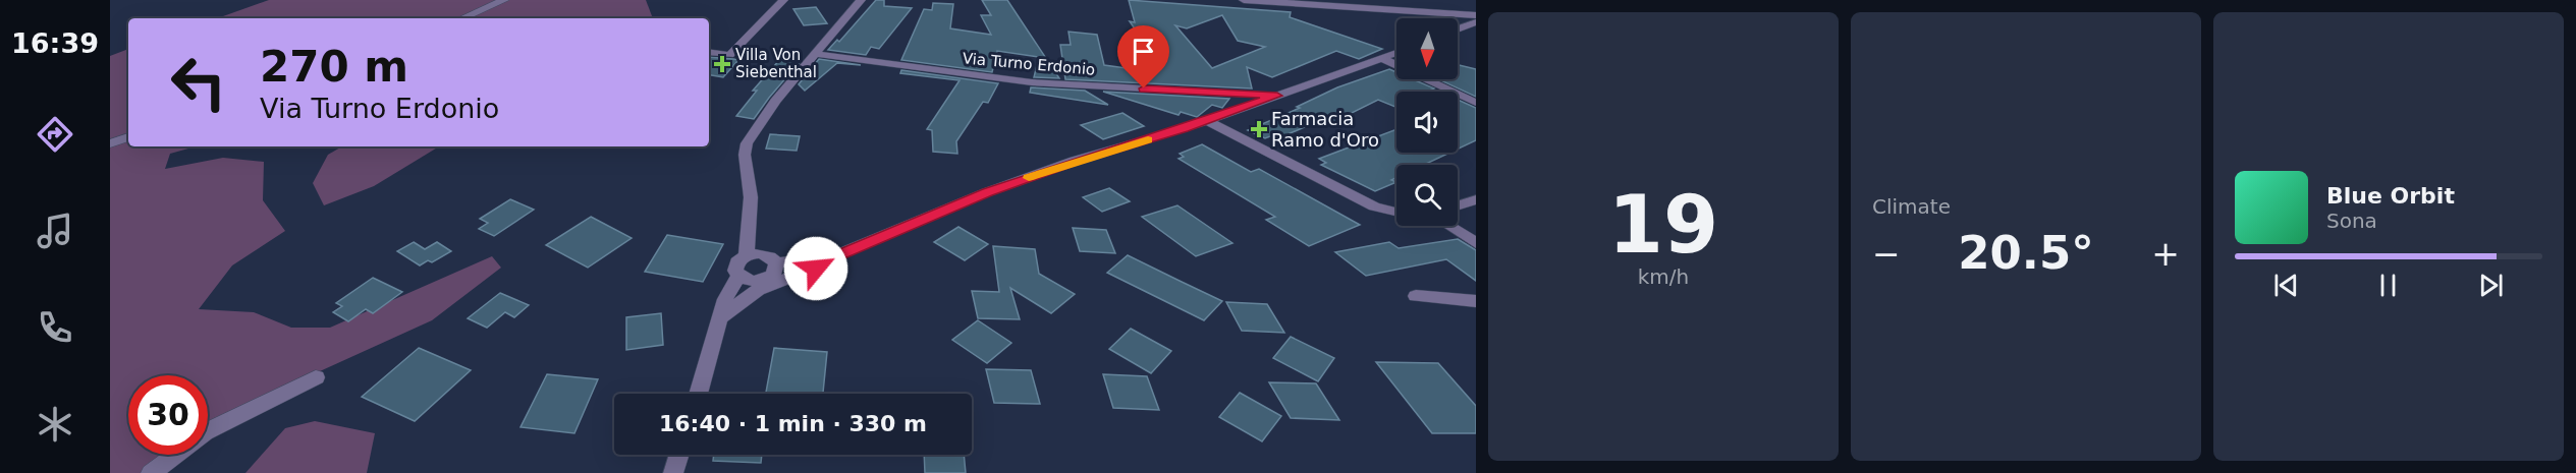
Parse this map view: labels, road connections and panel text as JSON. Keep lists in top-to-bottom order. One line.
{"streets":{"street":["Via Turno Erdonio"]},"places":{"health":["Villa Von Siebenthal","Farmacia Ramo d'Oro"]},"north":"bottom","page":{"tabs":"16:39","tile":[["19","km/h"],"Climate"],"turn":["270 m","Via Turno Erdonio"],"song":["Blue Orbit","Sona"],"heat":["−","20.5°","+"],"limit":"30","trip":"16:40 · 1 min · 330 m"}}
